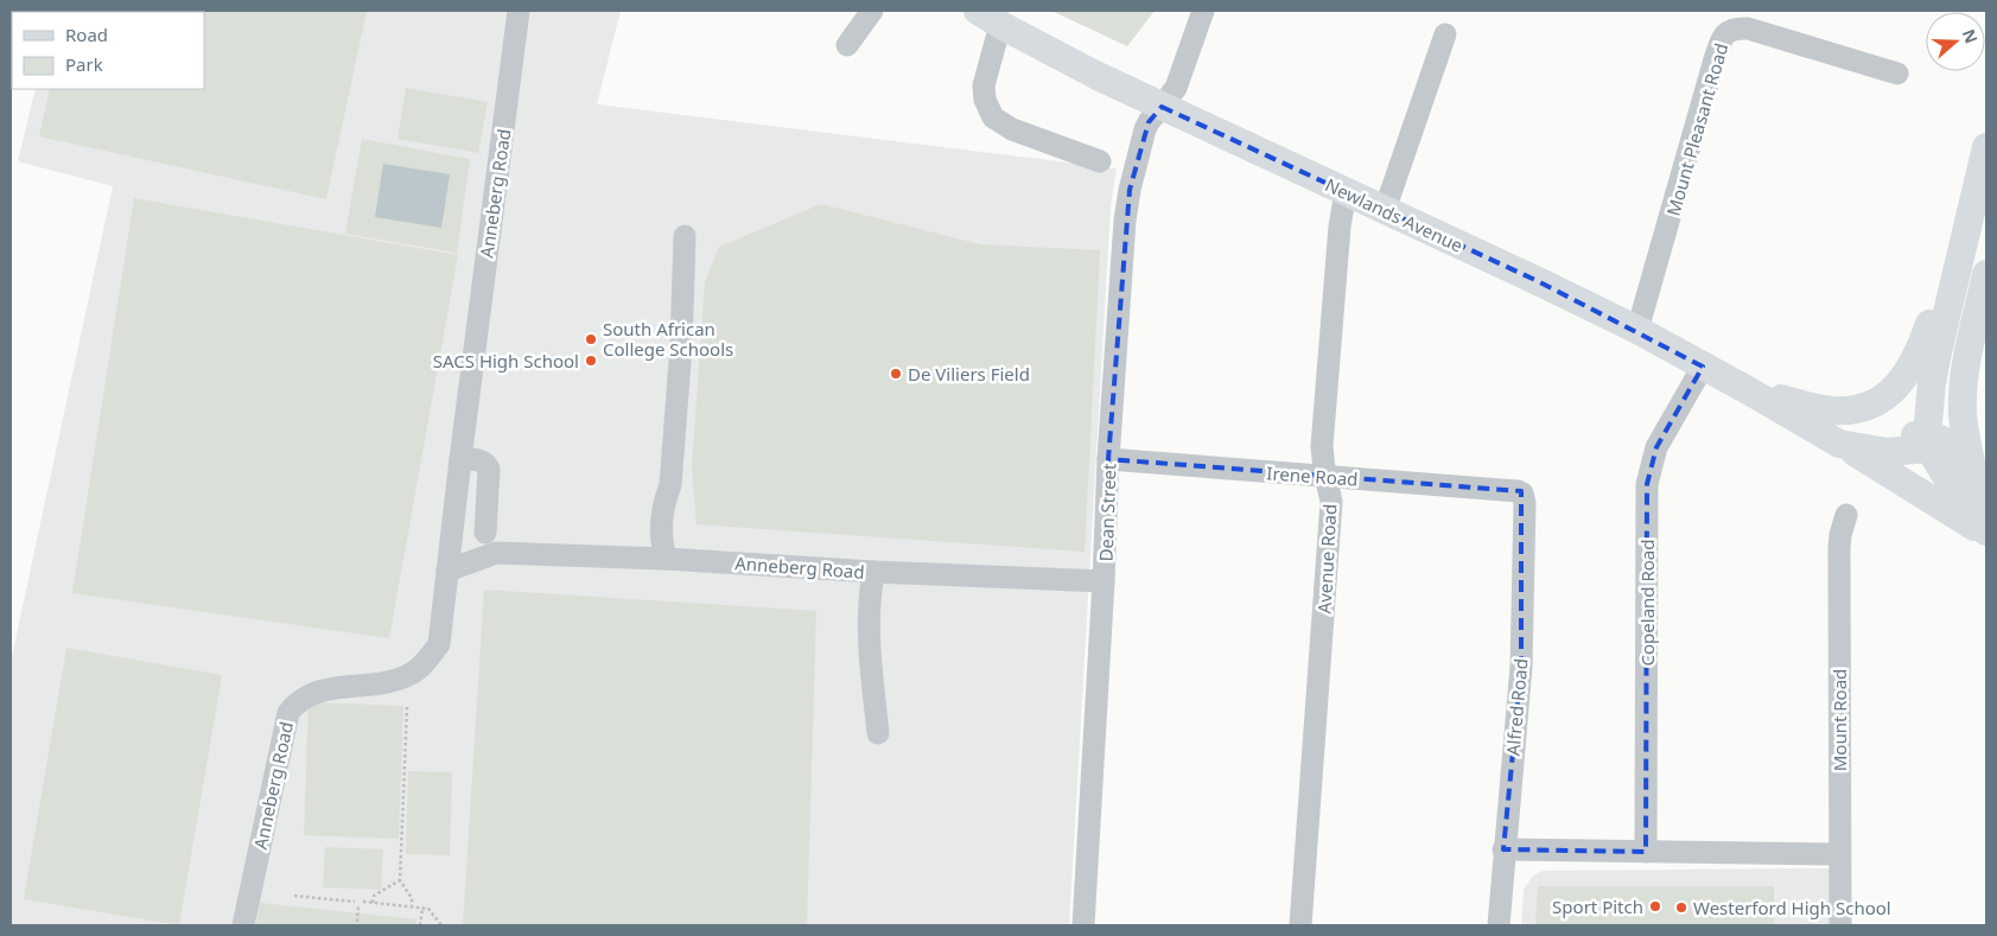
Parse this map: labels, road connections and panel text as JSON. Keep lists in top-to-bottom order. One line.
{"streets":{"main road":["Newlands Avenue"],"street":["Mount Pleasant Road","Anneberg Road","Irene Road","Dean Street","Avenue Road","Copeland Road","Alfred Road","Mount Road"]},"crossings":[["Mount Pleasant Road","Newlands Avenue"],["Anneberg Road","Dean Street"],["Newlands Avenue","Dean Street"],["Newlands Avenue","Avenue Road"],["Newlands Avenue","Copeland Road"],["Irene Road","Dean Street"],["Irene Road","Avenue Road"],["Irene Road","Alfred Road"]],"places":["South African College Schools","SACS High School","De Viliers Field","Sport Pitch","Westerford High School"],"legend":["Road","Park"],"north":"right"}
